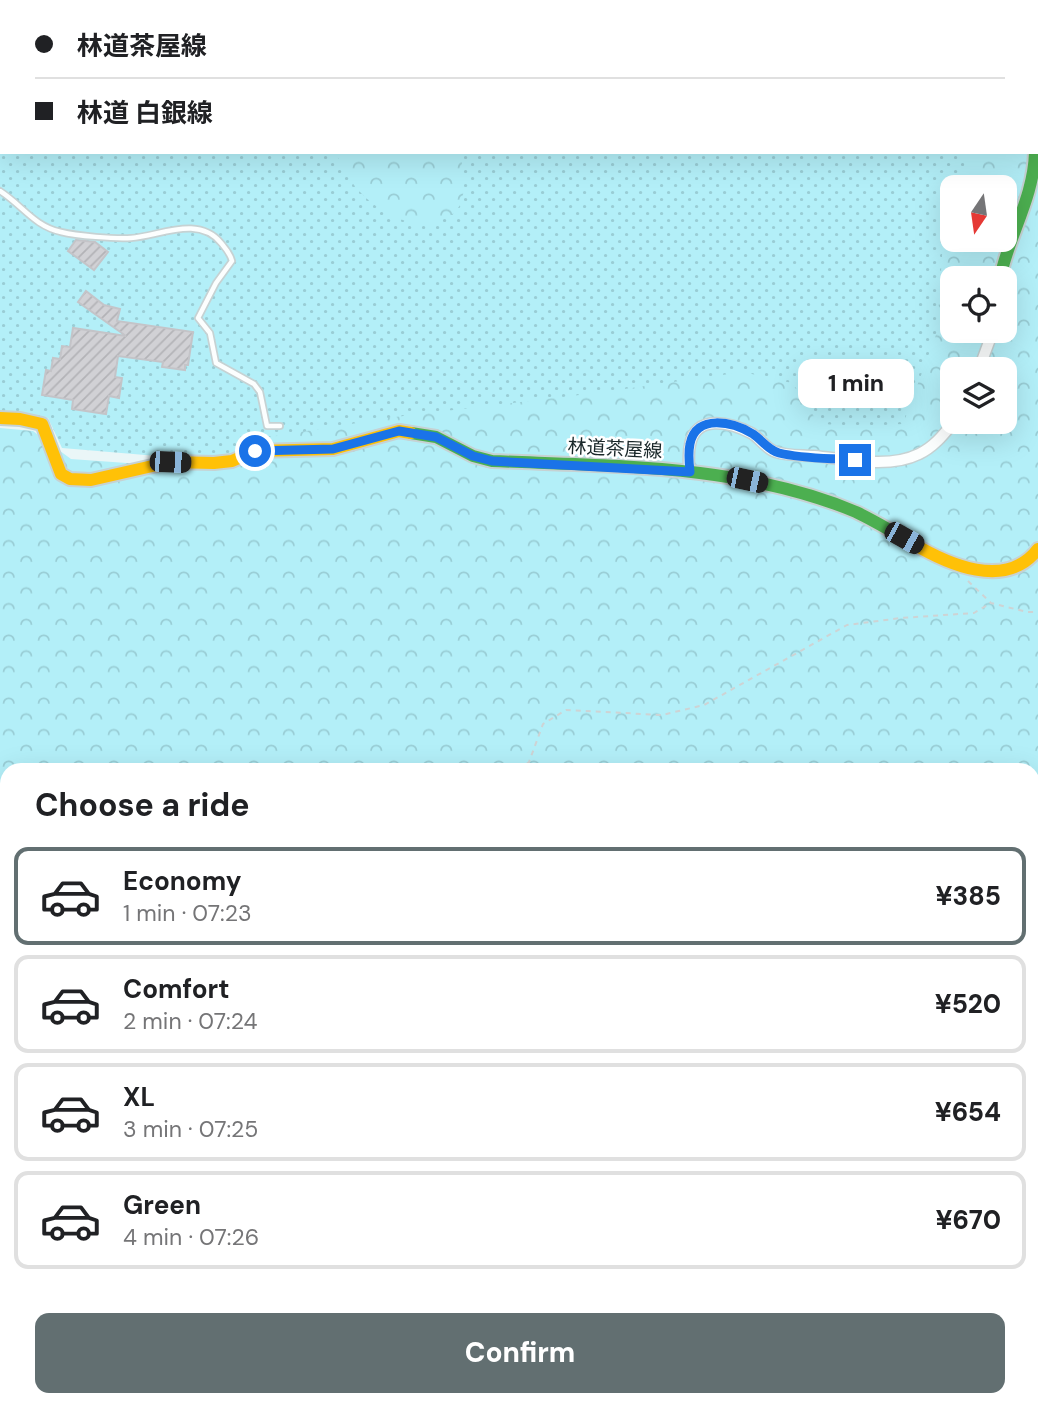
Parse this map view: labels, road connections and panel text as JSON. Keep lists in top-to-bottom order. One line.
{"streets":{"main road":["林道茶屋線"]},"north":"bottom","page":{"banner":["林道茶屋線","林道 白銀線"],"bubble":"1 min","heading":"Choose a ride","list":[{"name":"Economy","note":"1 min · 07:23","value":"¥385"},{"name":"Comfort","note":"2 min · 07:24","value":"¥520"},{"name":"XL","note":"3 min · 07:25","value":"¥654"},{"name":"Green","note":"4 min · 07:26","value":"¥670"}],"buttons":"Confirm"}}
